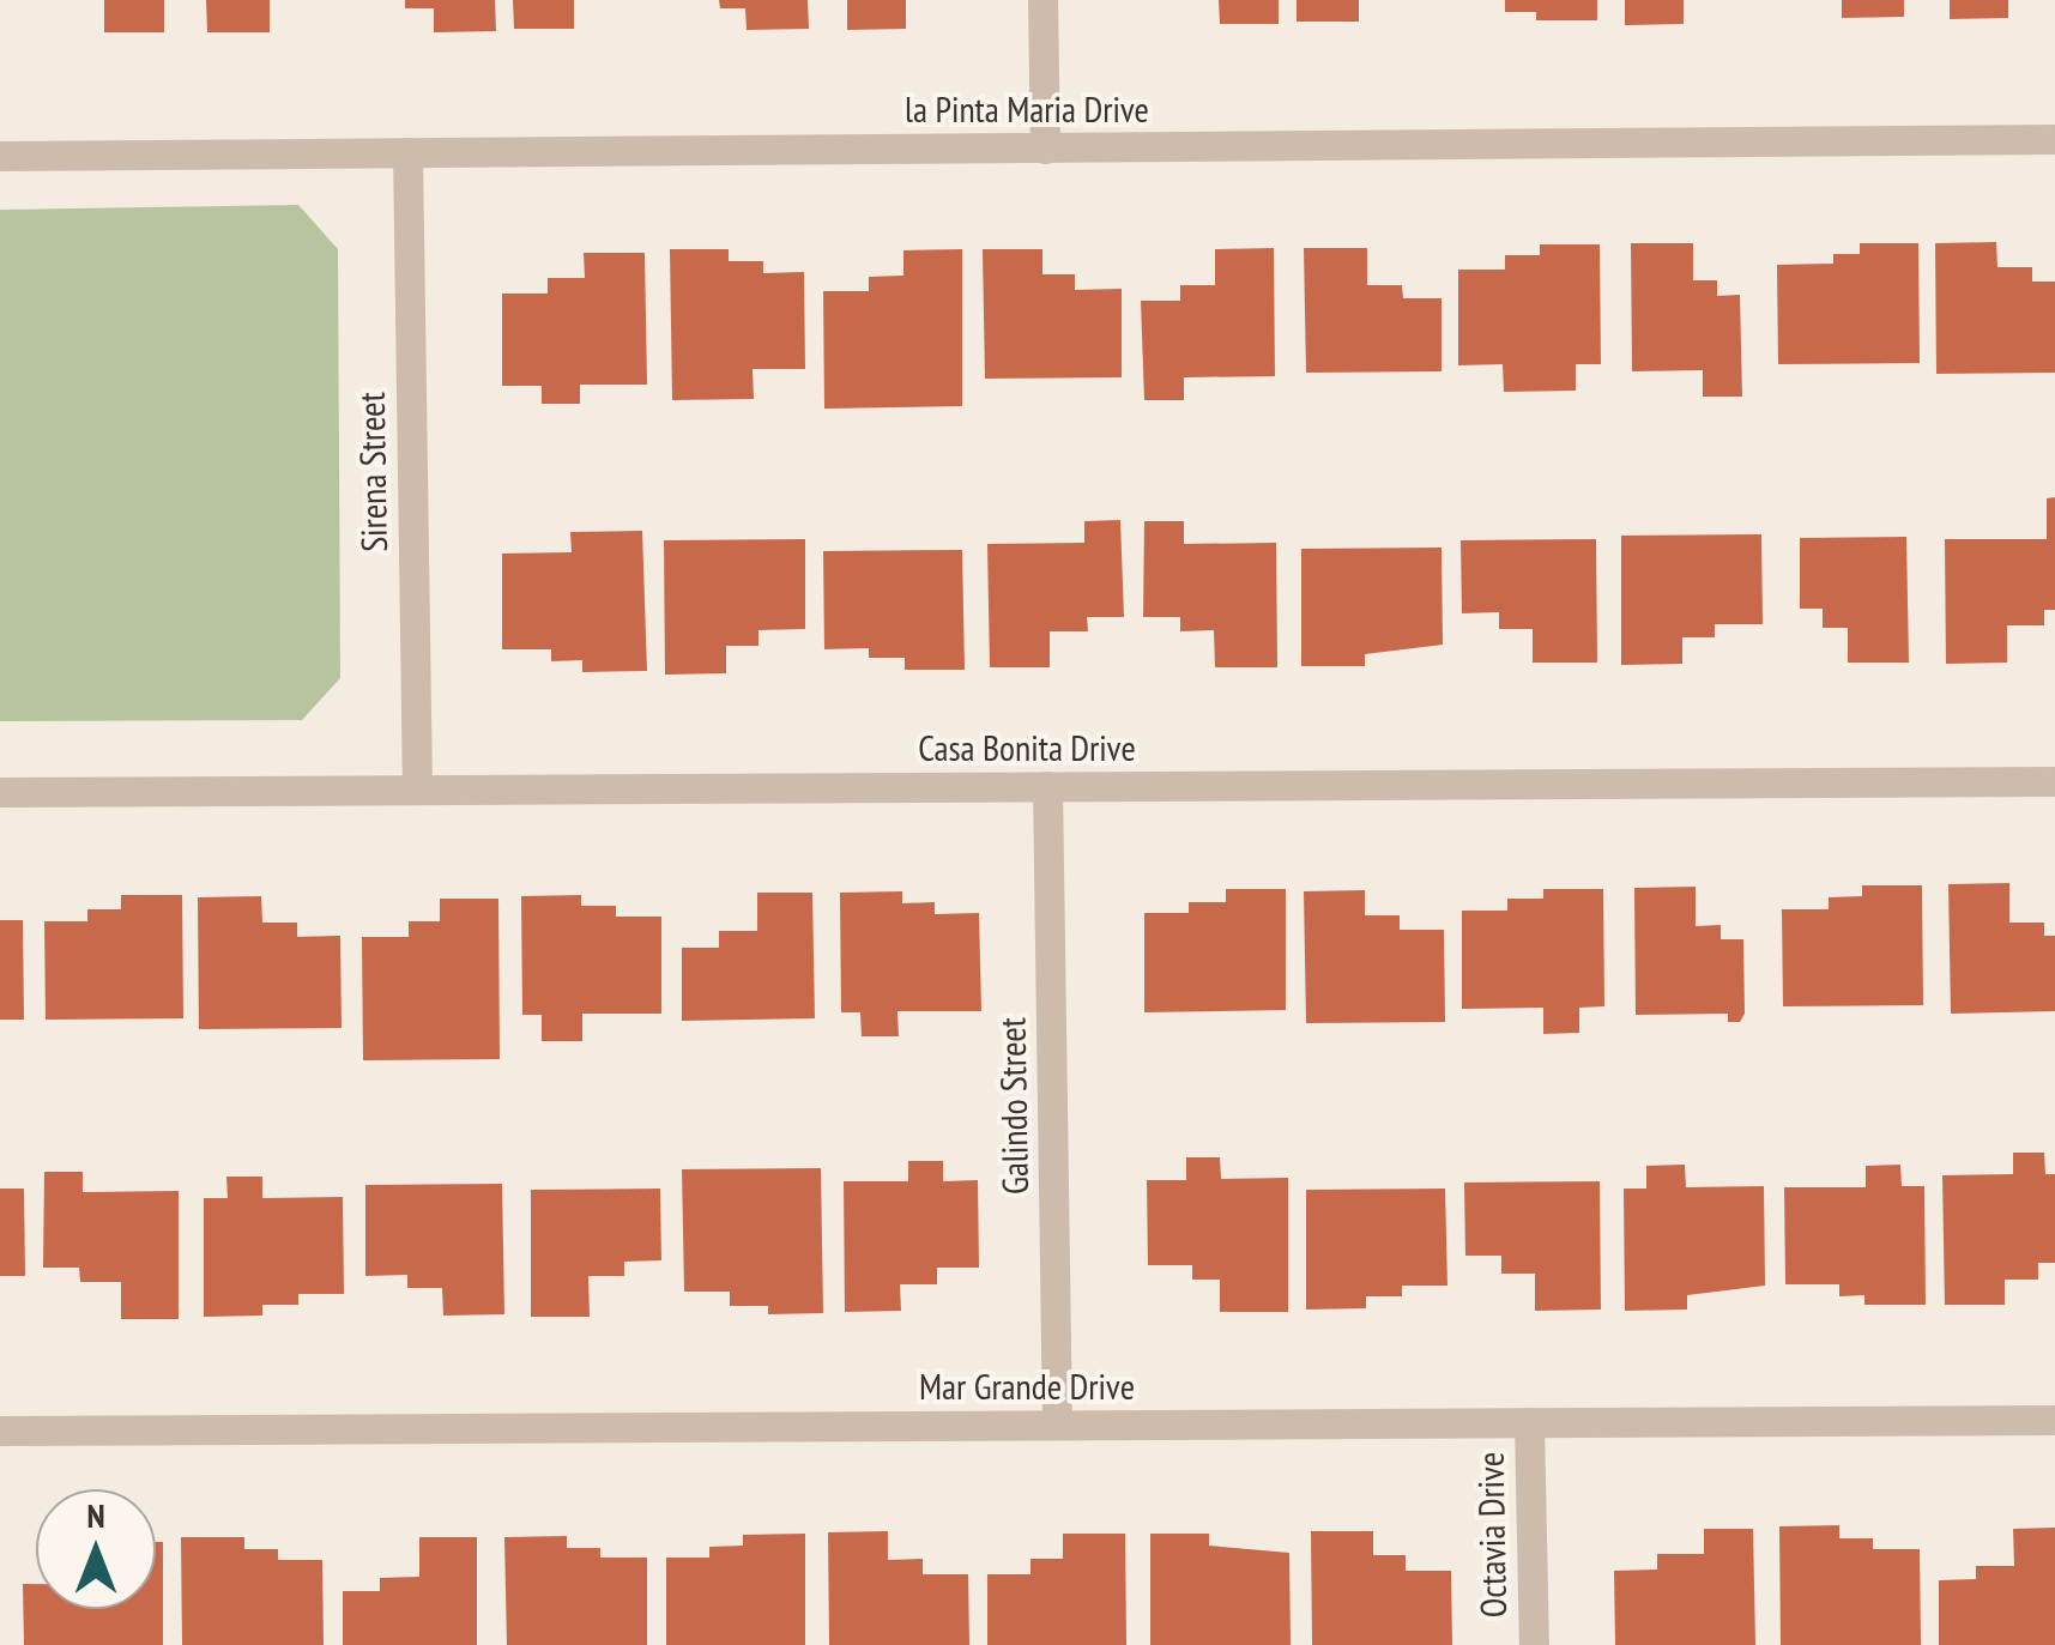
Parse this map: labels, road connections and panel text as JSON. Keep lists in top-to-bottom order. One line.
{"streets":{"street":["la Pinta Maria Drive","Sirena Street","Casa Bonita Drive","Galindo Street","Mar Grande Drive","Octavia Drive"]},"crossings":[["la Pinta Maria Drive","Sirena Street"],["Sirena Street","Casa Bonita Drive"],["Casa Bonita Drive","Galindo Street"],["Galindo Street","Mar Grande Drive"],["Mar Grande Drive","Octavia Drive"]],"north":"top"}
